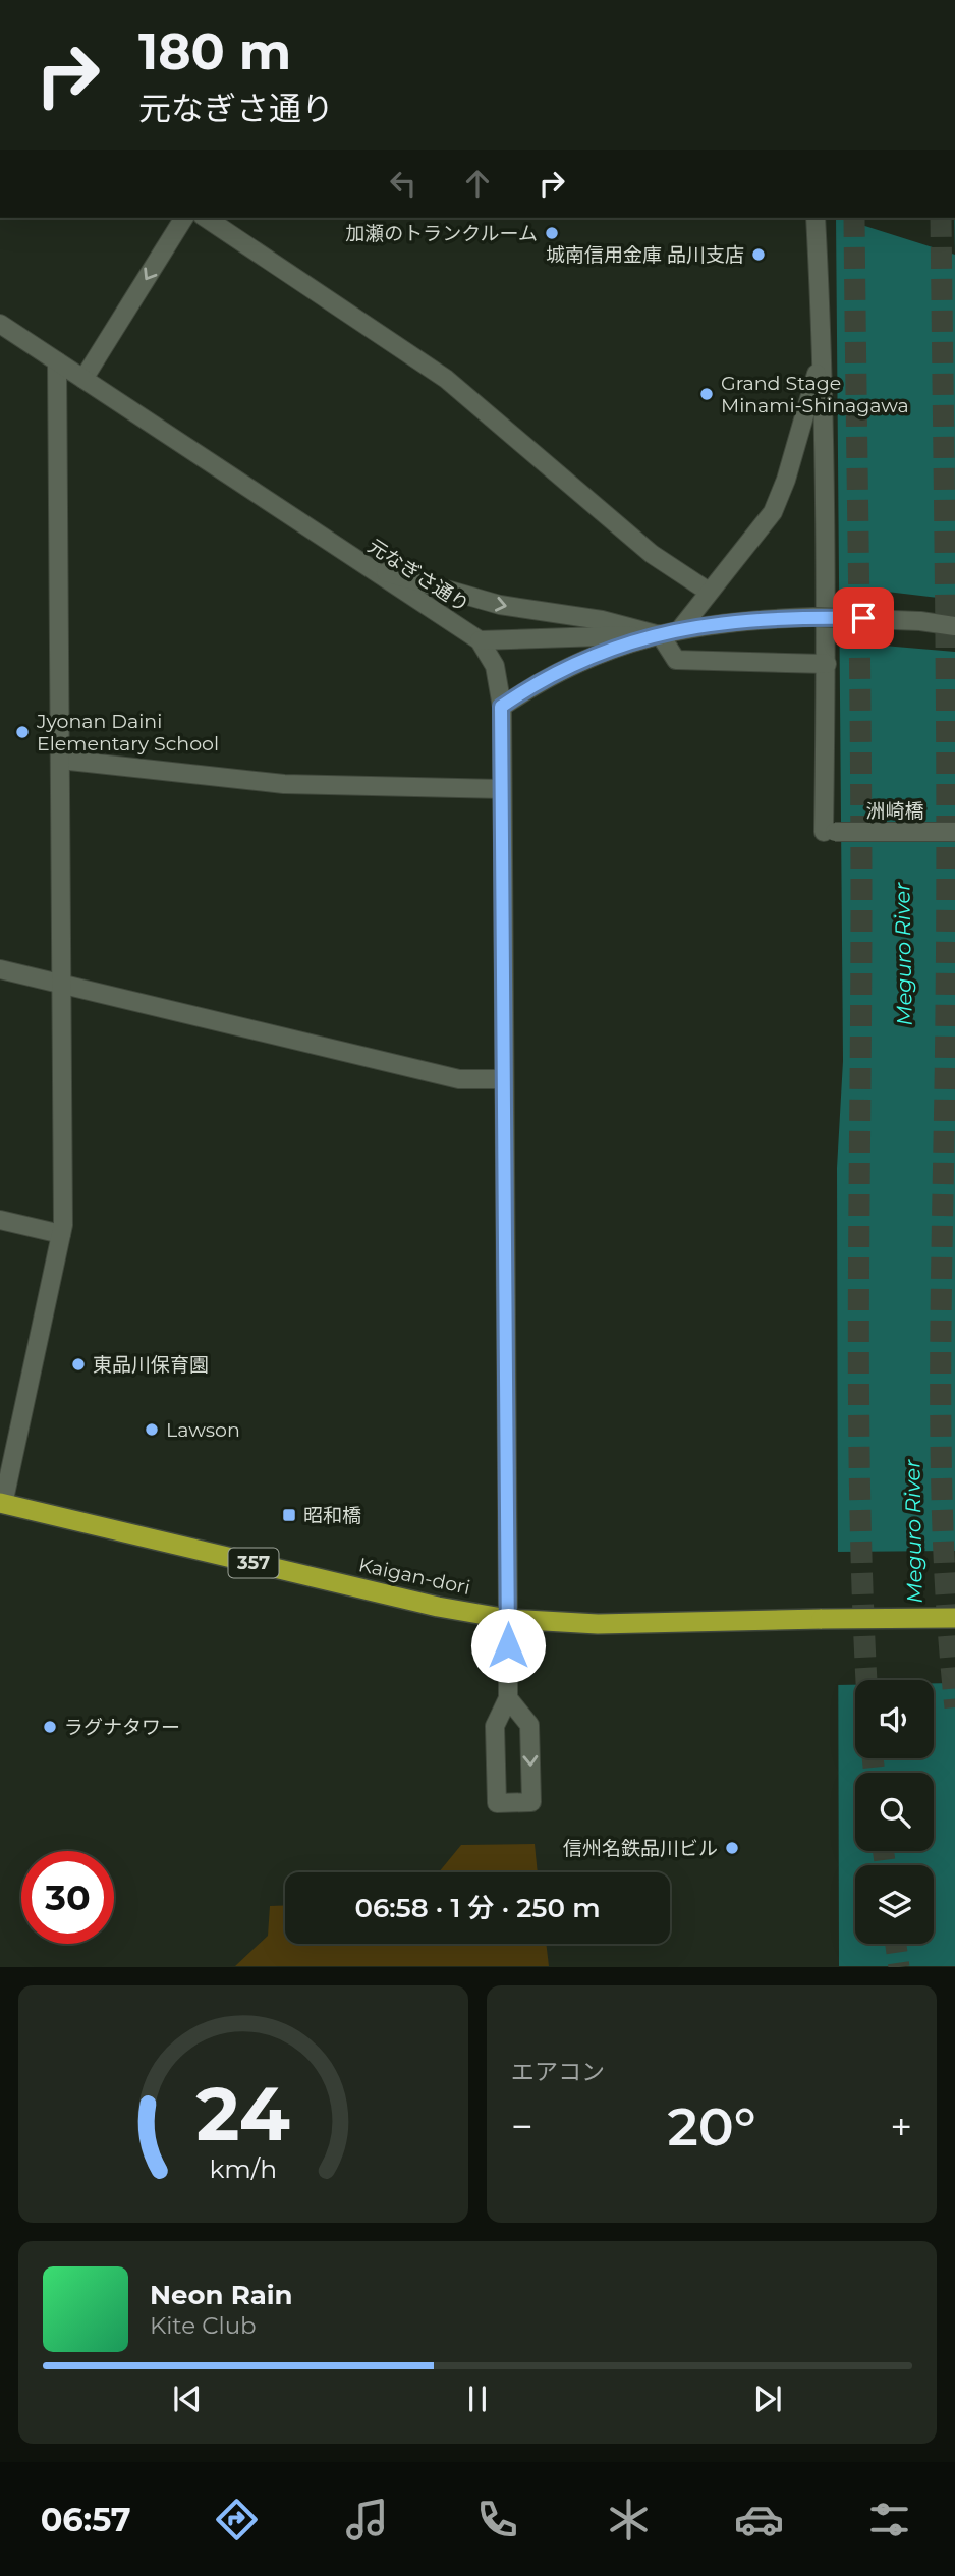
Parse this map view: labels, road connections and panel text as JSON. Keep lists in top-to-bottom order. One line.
{"streets":{"highway":["357","Kaigan-dori"],"street":["元なぎさ通り","洲崎橋"]},"crossings":[["元なぎさ通り","Kaigan-dori"]],"water":["Meguro River"],"places":{"other":["加瀬のトランクルーム","城南信用金庫 品川支店","Grand Stage Minami-Shinagawa","Jyonan Daini Elementary School","東品川保育園","Lawson","ラグナタワー","信州名鉄品川ビル"],"transit":["昭和橋"]},"page":{"turn":["180 m","元なぎさ通り"],"limit":"30","trip":"06:58 · 1 分 · 250 m","tile":"エアコン","heat":["−","20°","+"],"song":["Neon Rain","Kite Club"],"tabs":"06:57","gauge":["24","km/h"]}}
